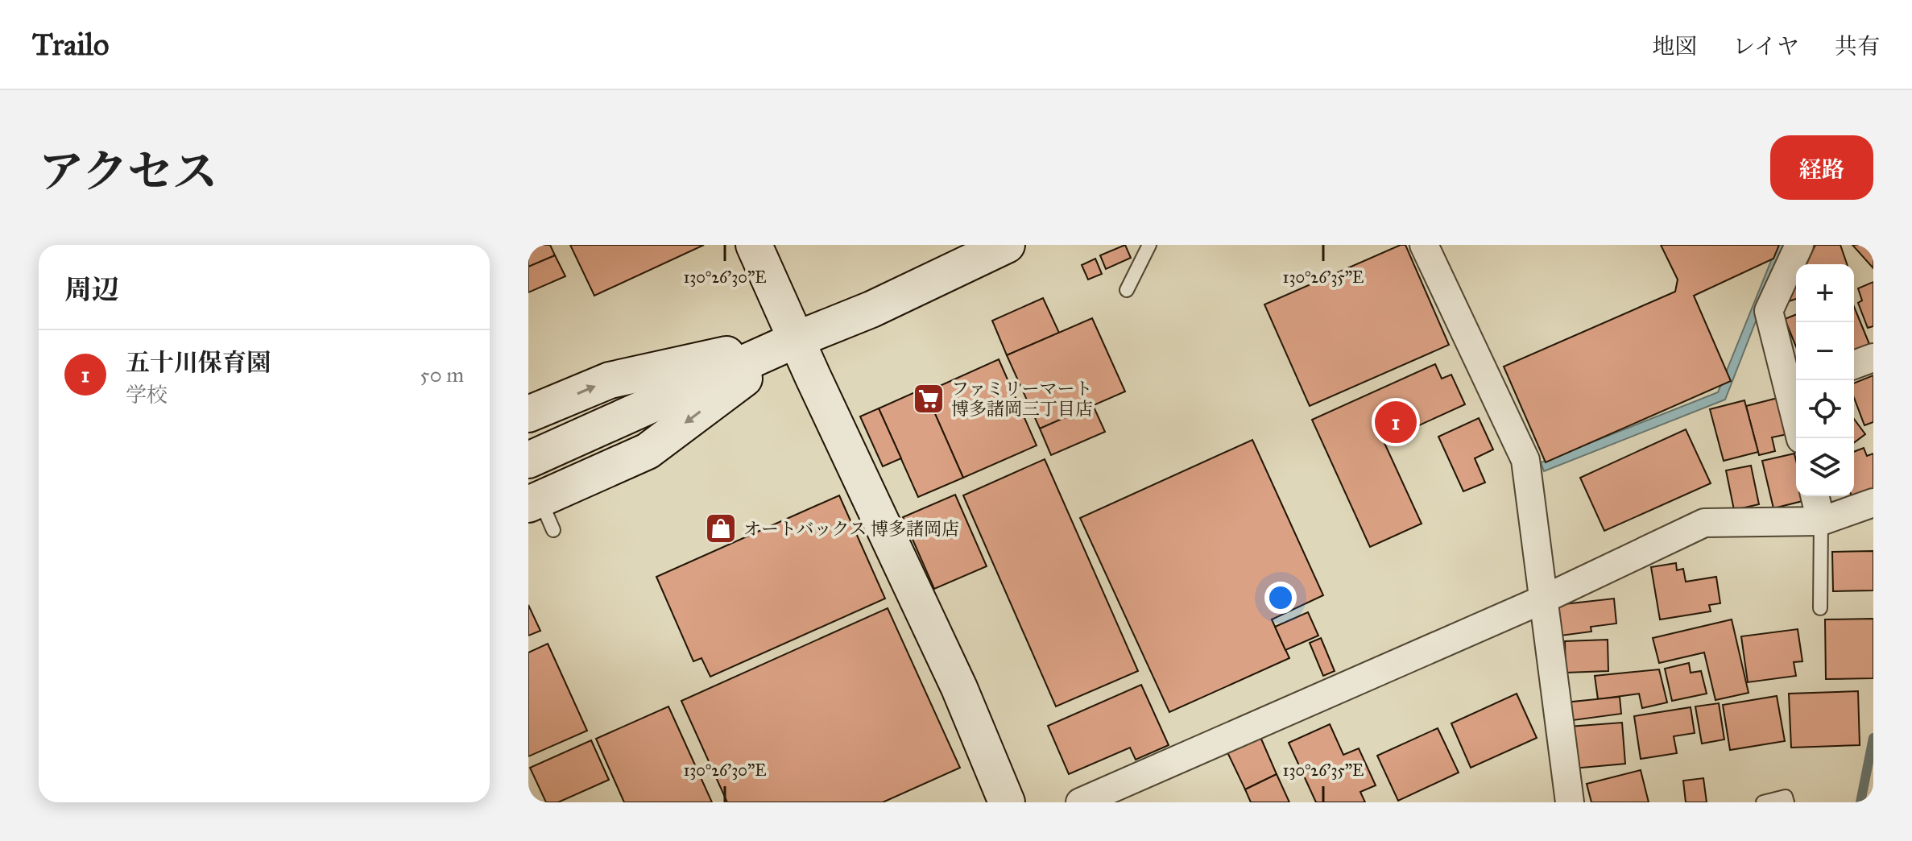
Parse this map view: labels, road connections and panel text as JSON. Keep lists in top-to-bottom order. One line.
{"places":{"supermarket":["ファミリーマート 博多諸岡三丁目店"],"shop":["オートバックス 博多諸岡店"]},"page":{"header":"Trailo","nav":["地図","レイヤ","共有"],"title":"アクセス","buttons":"経路","heading":"周辺","map_buttons":["+","−"],"list":[{"mark":"1","name":"五十川保育園","note":"学校","value":"50 m"}],"pins":"1"},"coordinates":["130°26'30\"E","130°26'35\"E"]}
